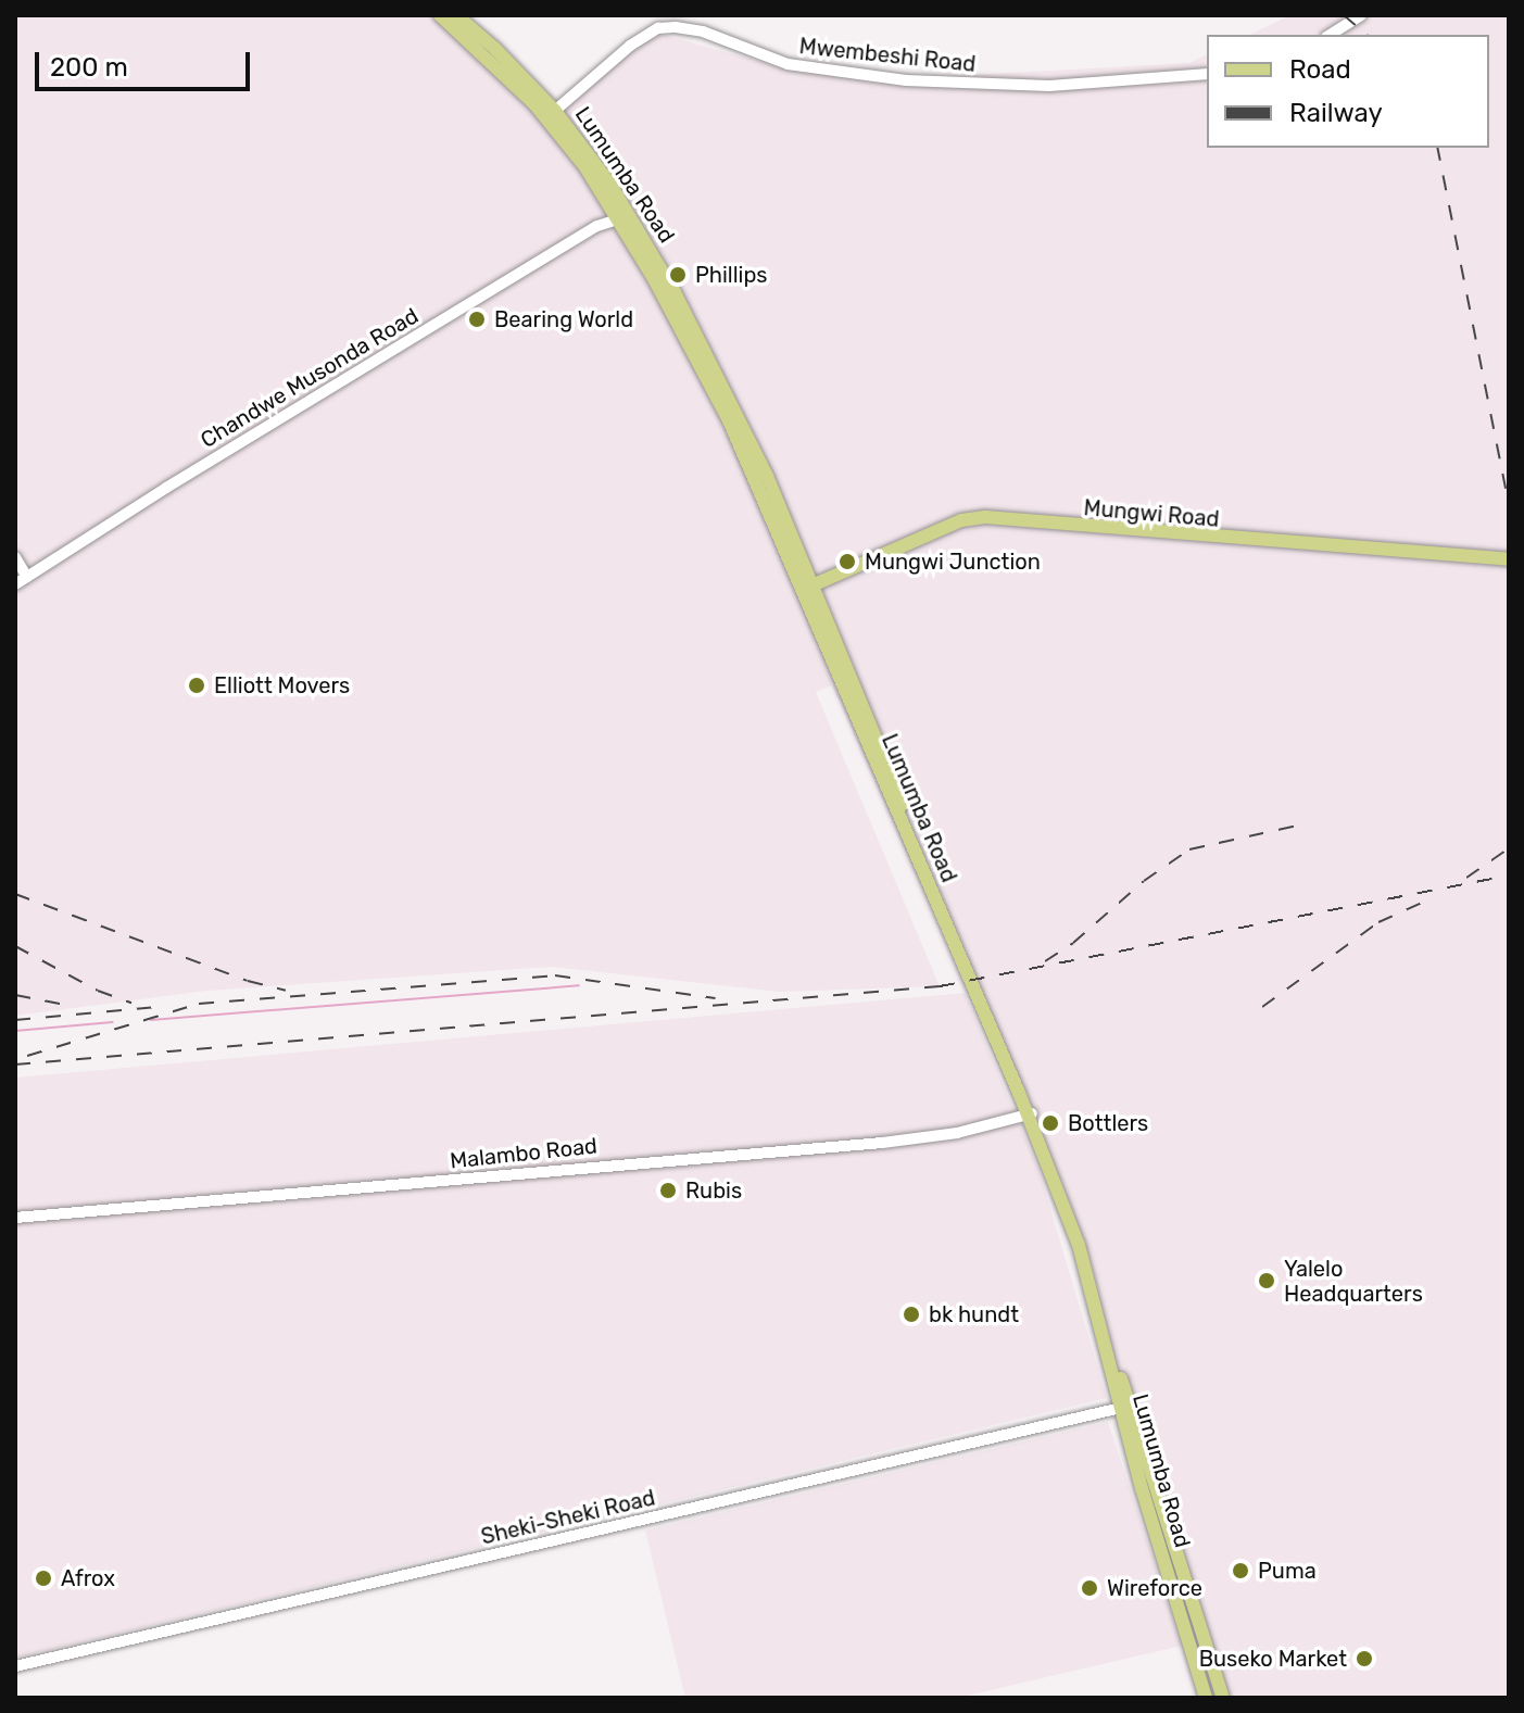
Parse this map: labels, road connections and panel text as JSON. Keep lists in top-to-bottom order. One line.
{"streets":{"main road":["Lumumba Road","Mungwi Road"],"street":["Mwembeshi Road","Chandwe Musonda Road","Malambo Road","Sheki-Sheki Road"]},"crossings":[["Mwembeshi Road","Lumumba Road"],["Lumumba Road","Chandwe Musonda Road"],["Lumumba Road","Mungwi Road"],["Lumumba Road","Malambo Road"],["Lumumba Road","Sheki-Sheki Road"]],"places":["Phillips","Bearing World","Mungwi Junction","Elliott Movers","Bottlers","Rubis","Yalelo Headquarters","bk hundt","Puma","Afrox","Wireforce","Buseko Market"],"legend":["Road","Railway"],"scale_bar":"200 m"}
